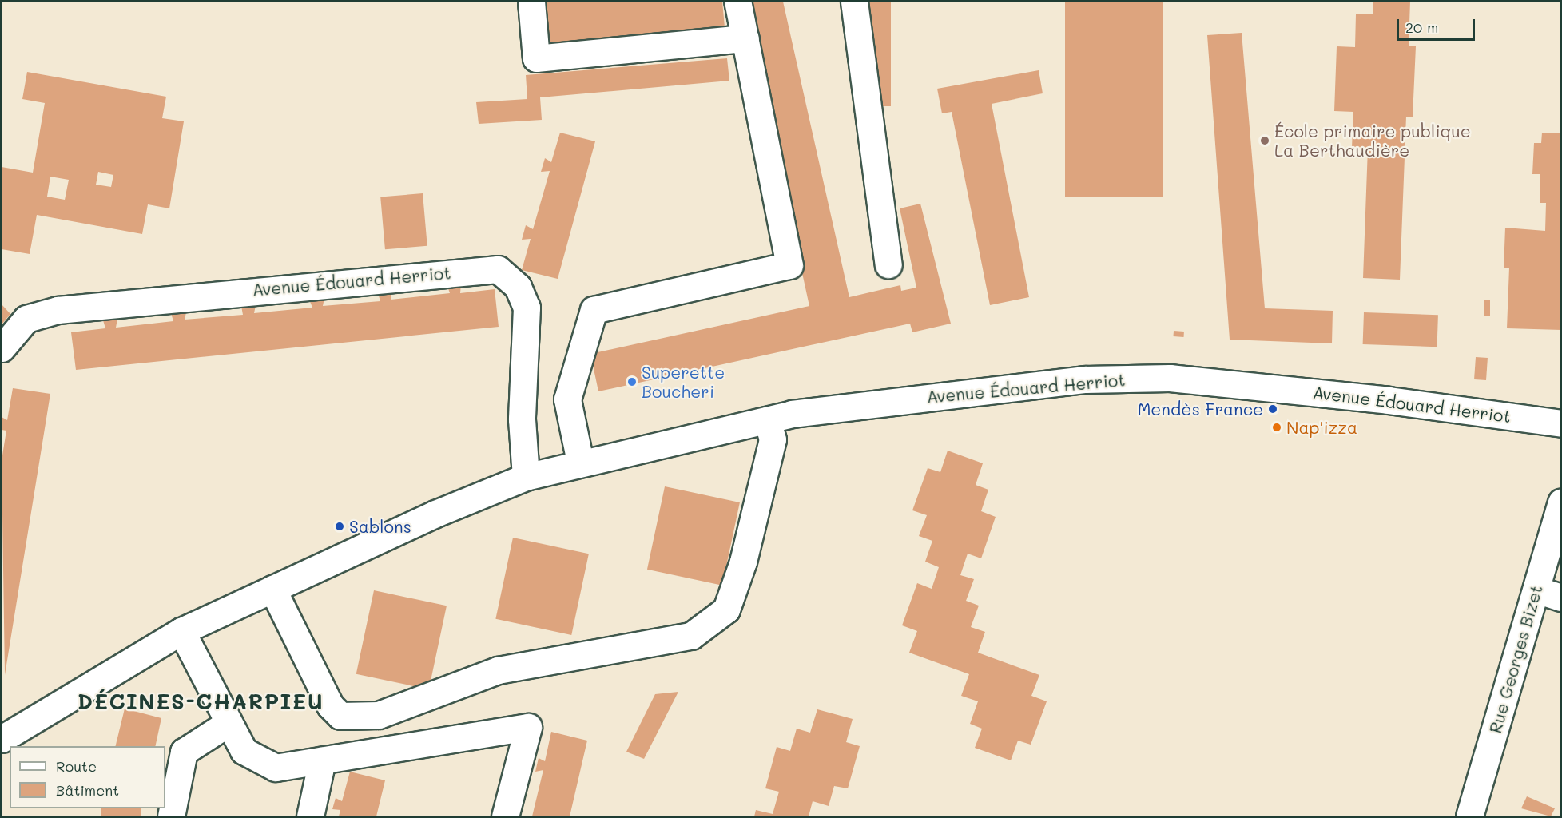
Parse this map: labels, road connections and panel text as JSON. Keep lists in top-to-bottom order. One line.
{"streets":{"street":["Avenue Édouard Herriot","Rue Georges Bizet"]},"districts":["DÉCINES-CHARPIEU"],"places":["École primaire publique La Berthaudière","Superette Boucheri","Mendès France","Nap'izza","Sablons"],"legend":["Route","Bâtiment"],"scale_bar":"20 m"}
